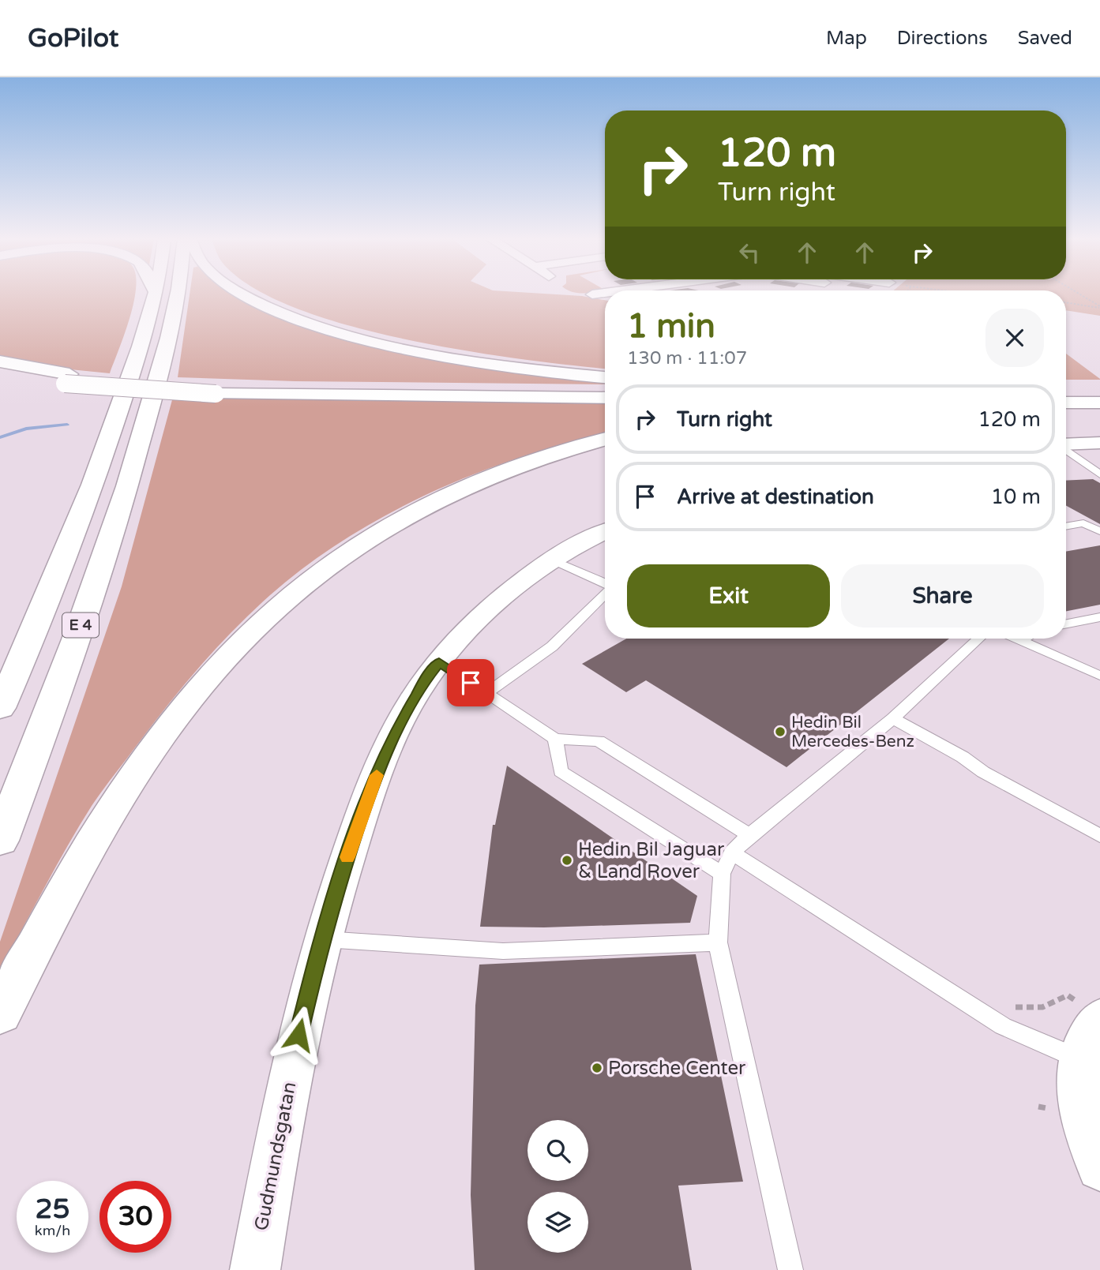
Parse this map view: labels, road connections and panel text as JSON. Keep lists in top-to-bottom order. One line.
{"streets":{"highway":["E 4"],"street":["Gudmundsgatan"]},"places":["Hedin Bil Mercedes-Benz","Hedin Bil Jaguar & Land Rover","Porsche Center"],"page":{"header":"GoPilot","nav":["Map","Directions","Saved"],"turn":["120 m","Turn right"],"heading":["1 min","130 m · 11:07"],"list":[{"name":"Turn right","value":"120 m"},{"name":"Arrive at destination","value":"10 m"}],"buttons":["Exit","Share"],"speed":"25 km/h","limit":"30"}}
